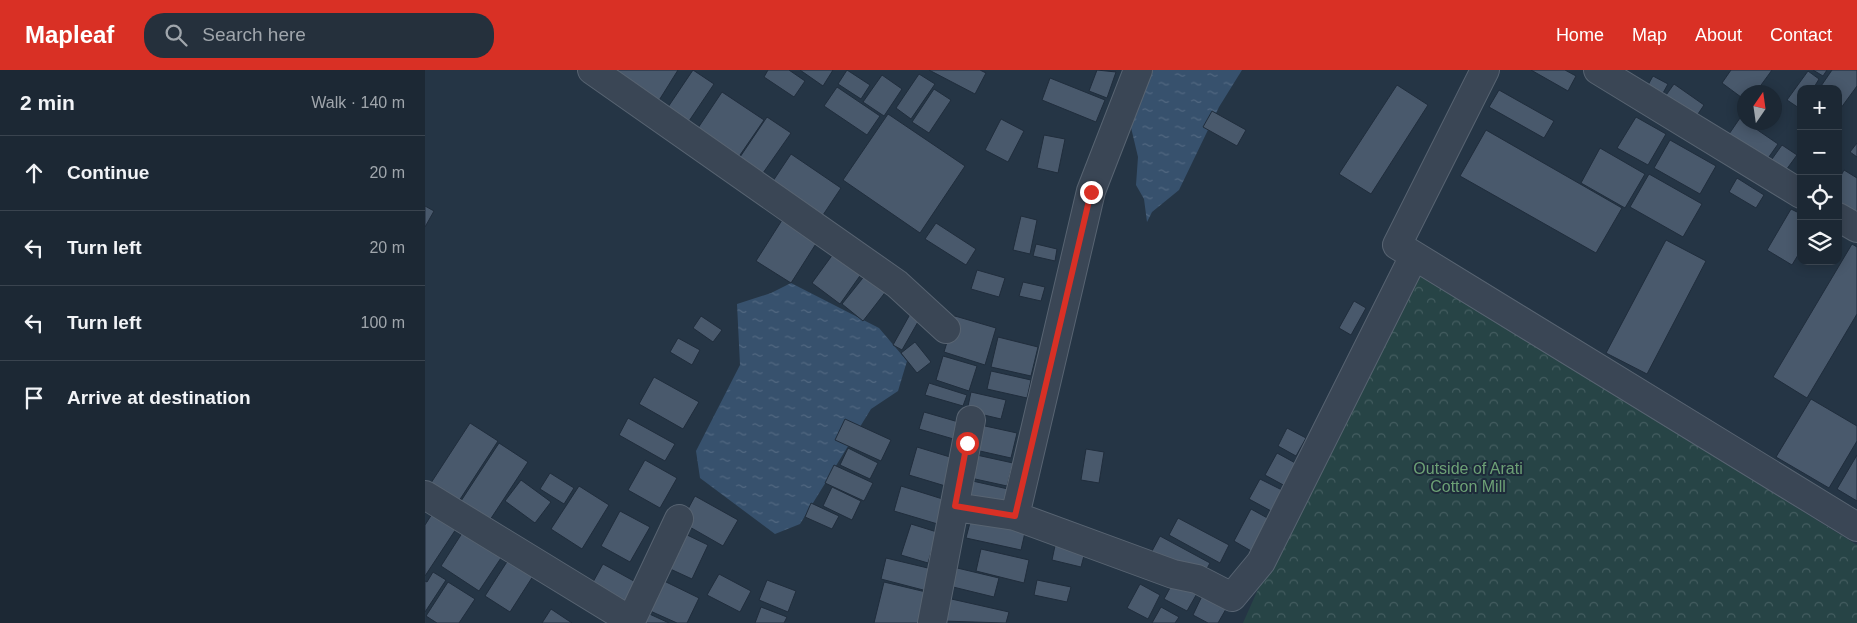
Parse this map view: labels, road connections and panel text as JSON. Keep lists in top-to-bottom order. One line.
{"parks":["Outside of Arati Cotton Mill"],"north":"top","page":{"header":"Mapleaf","search":"Search here","nav":["Home","Map","About","Contact"],"heading":["2 min","Walk · 140 m"],"map_buttons":["+","−"],"list":[["Continue","20 m"],["Turn left","20 m"],["Turn left","100 m"],"Arrive at destination"]}}
